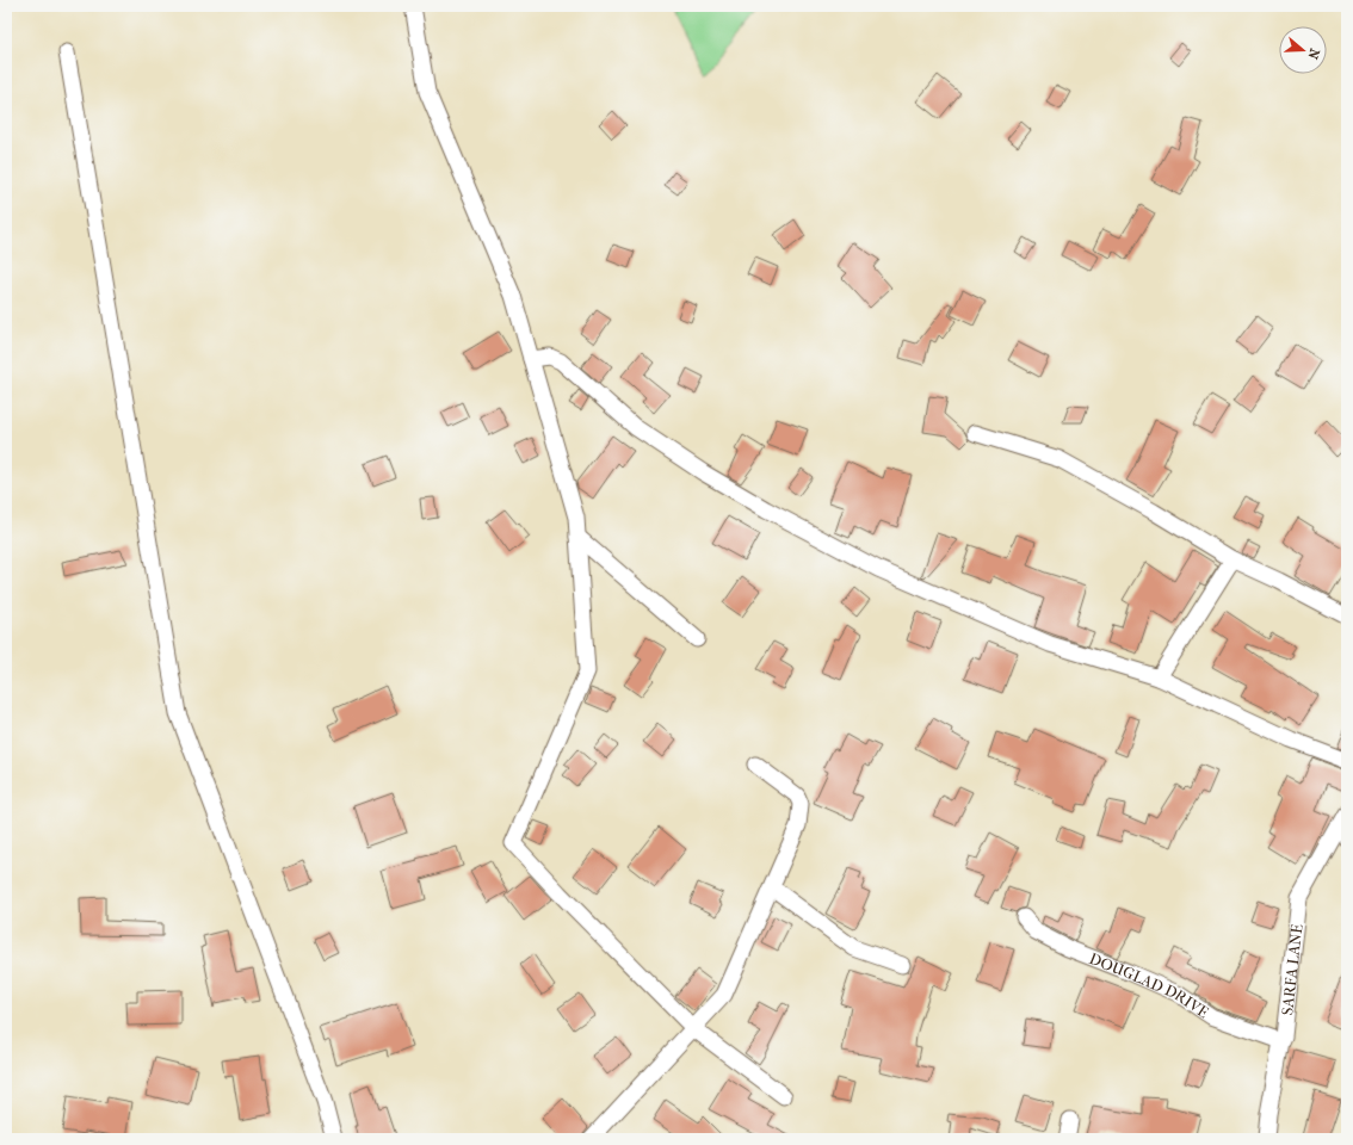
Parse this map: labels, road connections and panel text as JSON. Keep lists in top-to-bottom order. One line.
{"streets":{"street":["SARFA LANE","DOUGLAD DRIVE"]},"crossings":[["SARFA LANE","DOUGLAD DRIVE"]],"north":"right"}
